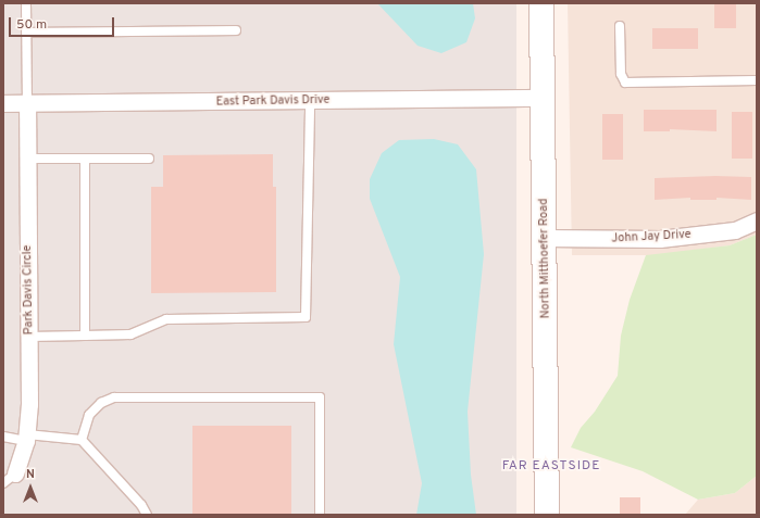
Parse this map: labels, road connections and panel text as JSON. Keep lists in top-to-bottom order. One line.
{"streets":{"main road":["North Mitthoefer Road"],"street":["East Park Davis Drive","John Jay Drive","Park Davis Circle"]},"crossings":[["East Park Davis Drive","North Mitthoefer Road"],["East Park Davis Drive","Park Davis Circle"],["John Jay Drive","North Mitthoefer Road"]],"districts":["FAR EASTSIDE"],"scale_bar":"50 m","north":"top"}
